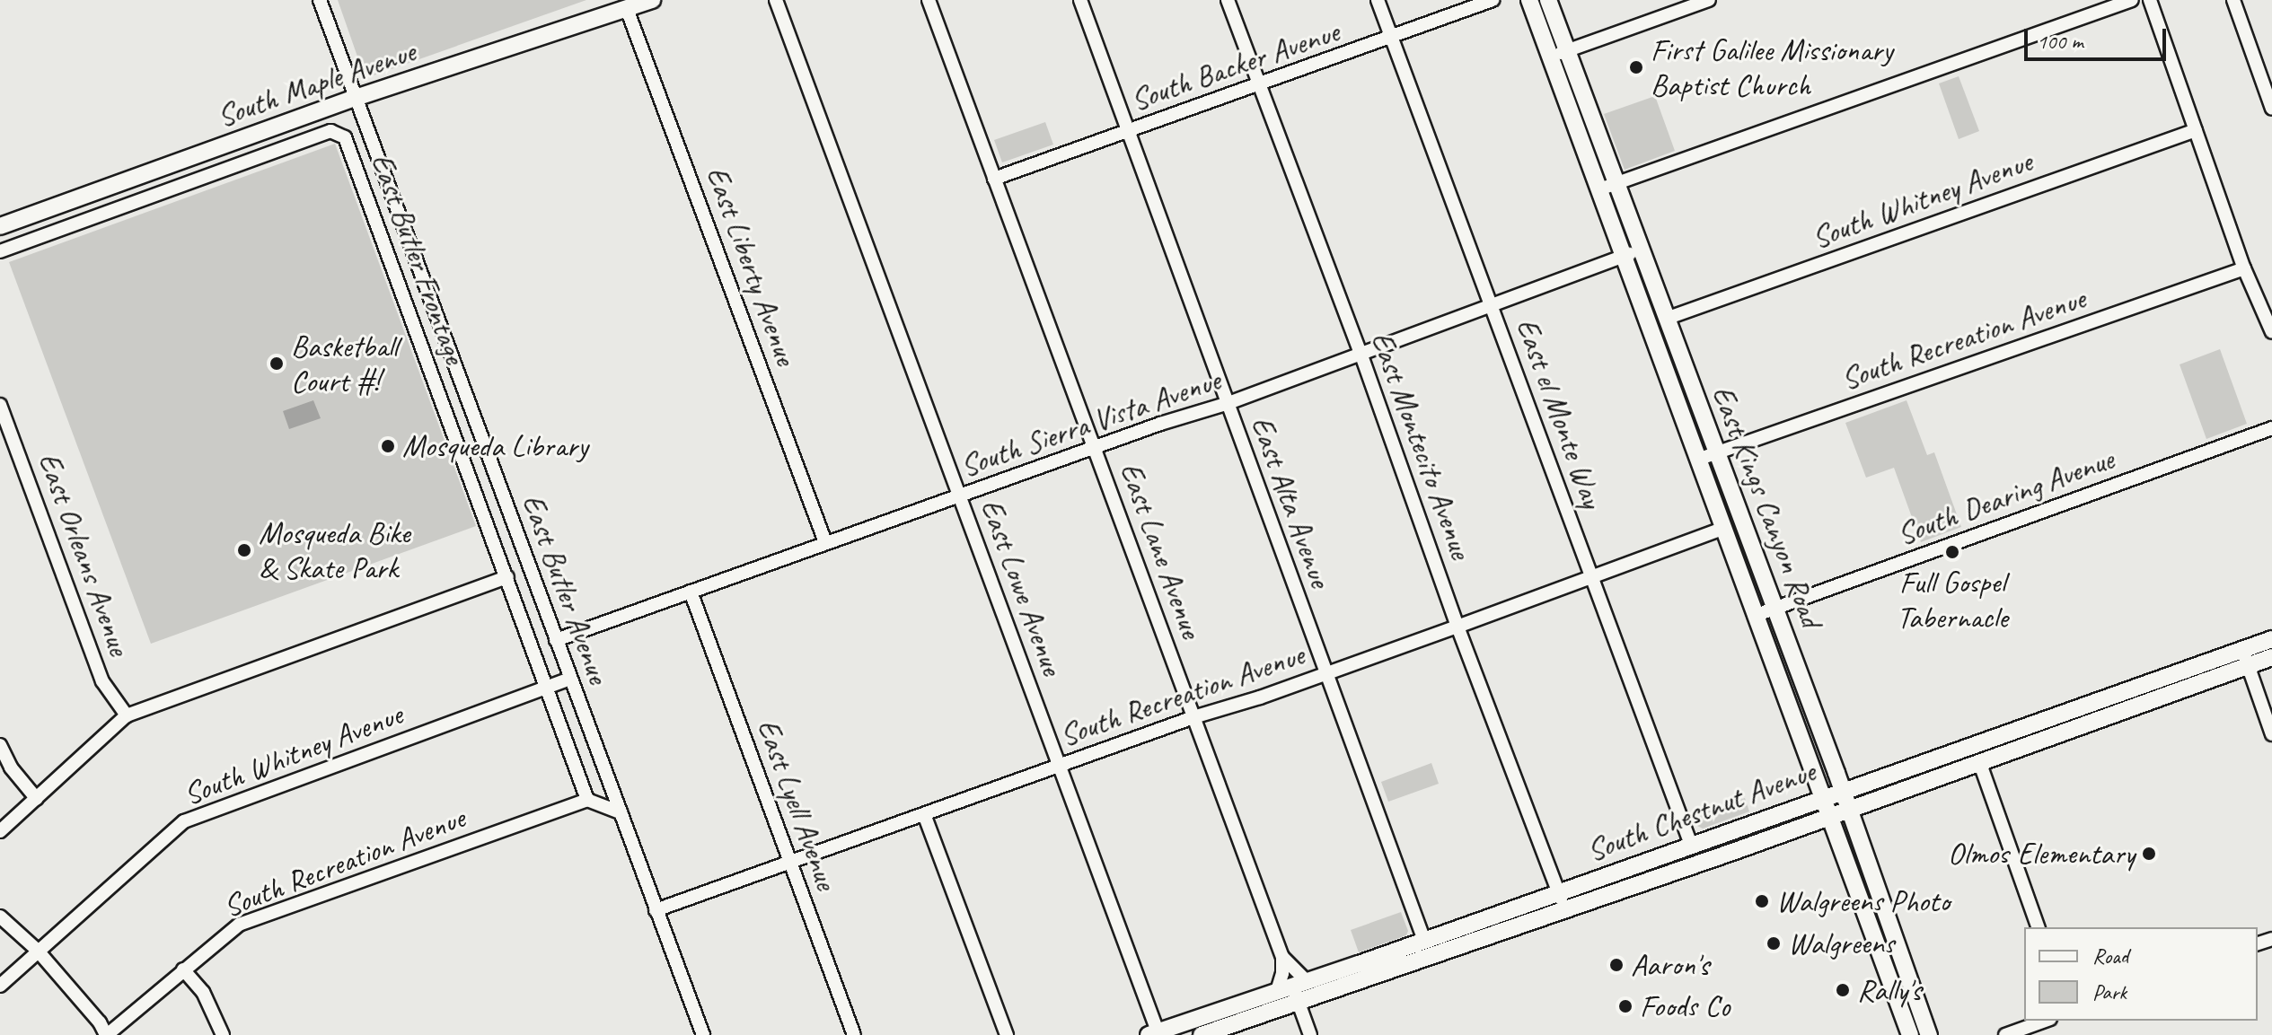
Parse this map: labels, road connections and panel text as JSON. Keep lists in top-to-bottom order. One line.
{"streets":{"main road":["South Maple Avenue","East Kings Canyon Road","South Chestnut Avenue"],"street":["South Backer Avenue","South Whitney Avenue","East Butler Frontage","East Liberty Avenue","South Recreation Avenue","East el Monte Way","South Sierra Vista Avenue","East Montecito Avenue","South Dearing Avenue","East Alta Avenue","East Lane Avenue","East Orleans Avenue","East Lowe Avenue","East Butler Avenue","East Lyell Avenue"]},"crossings":[["South Backer Avenue","East el Monte Way"],["South Backer Avenue","East Montecito Avenue"],["South Backer Avenue","East Alta Avenue"],["South Backer Avenue","East Lane Avenue"],["South Maple Avenue","East Liberty Avenue"],["South Maple Avenue","East Butler Avenue"],["South Whitney Avenue","East Butler Frontage"],["South Whitney Avenue","East Kings Canyon Road"],["South Whitney Avenue","East Butler Avenue"],["East Butler Frontage","South Recreation Avenue"],["East Butler Frontage","East Butler Avenue"],["East Liberty Avenue","South Sierra Vista Avenue"],["South Recreation Avenue","East el Monte Way"],["South Recreation Avenue","East Montecito Avenue"],["South Recreation Avenue","East Alta Avenue"],["South Recreation Avenue","East Kings Canyon Road"],["South Recreation Avenue","East Lane Avenue"],["South Recreation Avenue","East Lowe Avenue"],["South Recreation Avenue","East Butler Avenue"],["South Recreation Avenue","East Lyell Avenue"],["East el Monte Way","South Sierra Vista Avenue"],["East el Monte Way","South Chestnut Avenue"],["South Sierra Vista Avenue","East Montecito Avenue"],["South Sierra Vista Avenue","East Alta Avenue"],["South Sierra Vista Avenue","East Kings Canyon Road"],["South Sierra Vista Avenue","East Lane Avenue"],["South Sierra Vista Avenue","East Lowe Avenue"],["South Sierra Vista Avenue","East Butler Avenue"],["South Sierra Vista Avenue","East Lyell Avenue"],["East Montecito Avenue","South Chestnut Avenue"],["South Dearing Avenue","East Kings Canyon Road"],["East Alta Avenue","South Chestnut Avenue"],["East Kings Canyon Road","South Chestnut Avenue"],["East Lane Avenue","South Chestnut Avenue"],["East Lowe Avenue","South Chestnut Avenue"]],"places":["First Galilee Missionary Baptist Church","Basketball Court #!","Mosqueda Library","Mosqueda Bike & Skate Park","Full Gospel Tabernacle","Olmos Elementary","Walgreens Photo","Walgreens","Aaron's","Rally's","Foods Co"],"legend":["Road","Park"],"scale_bar":"100 m"}
